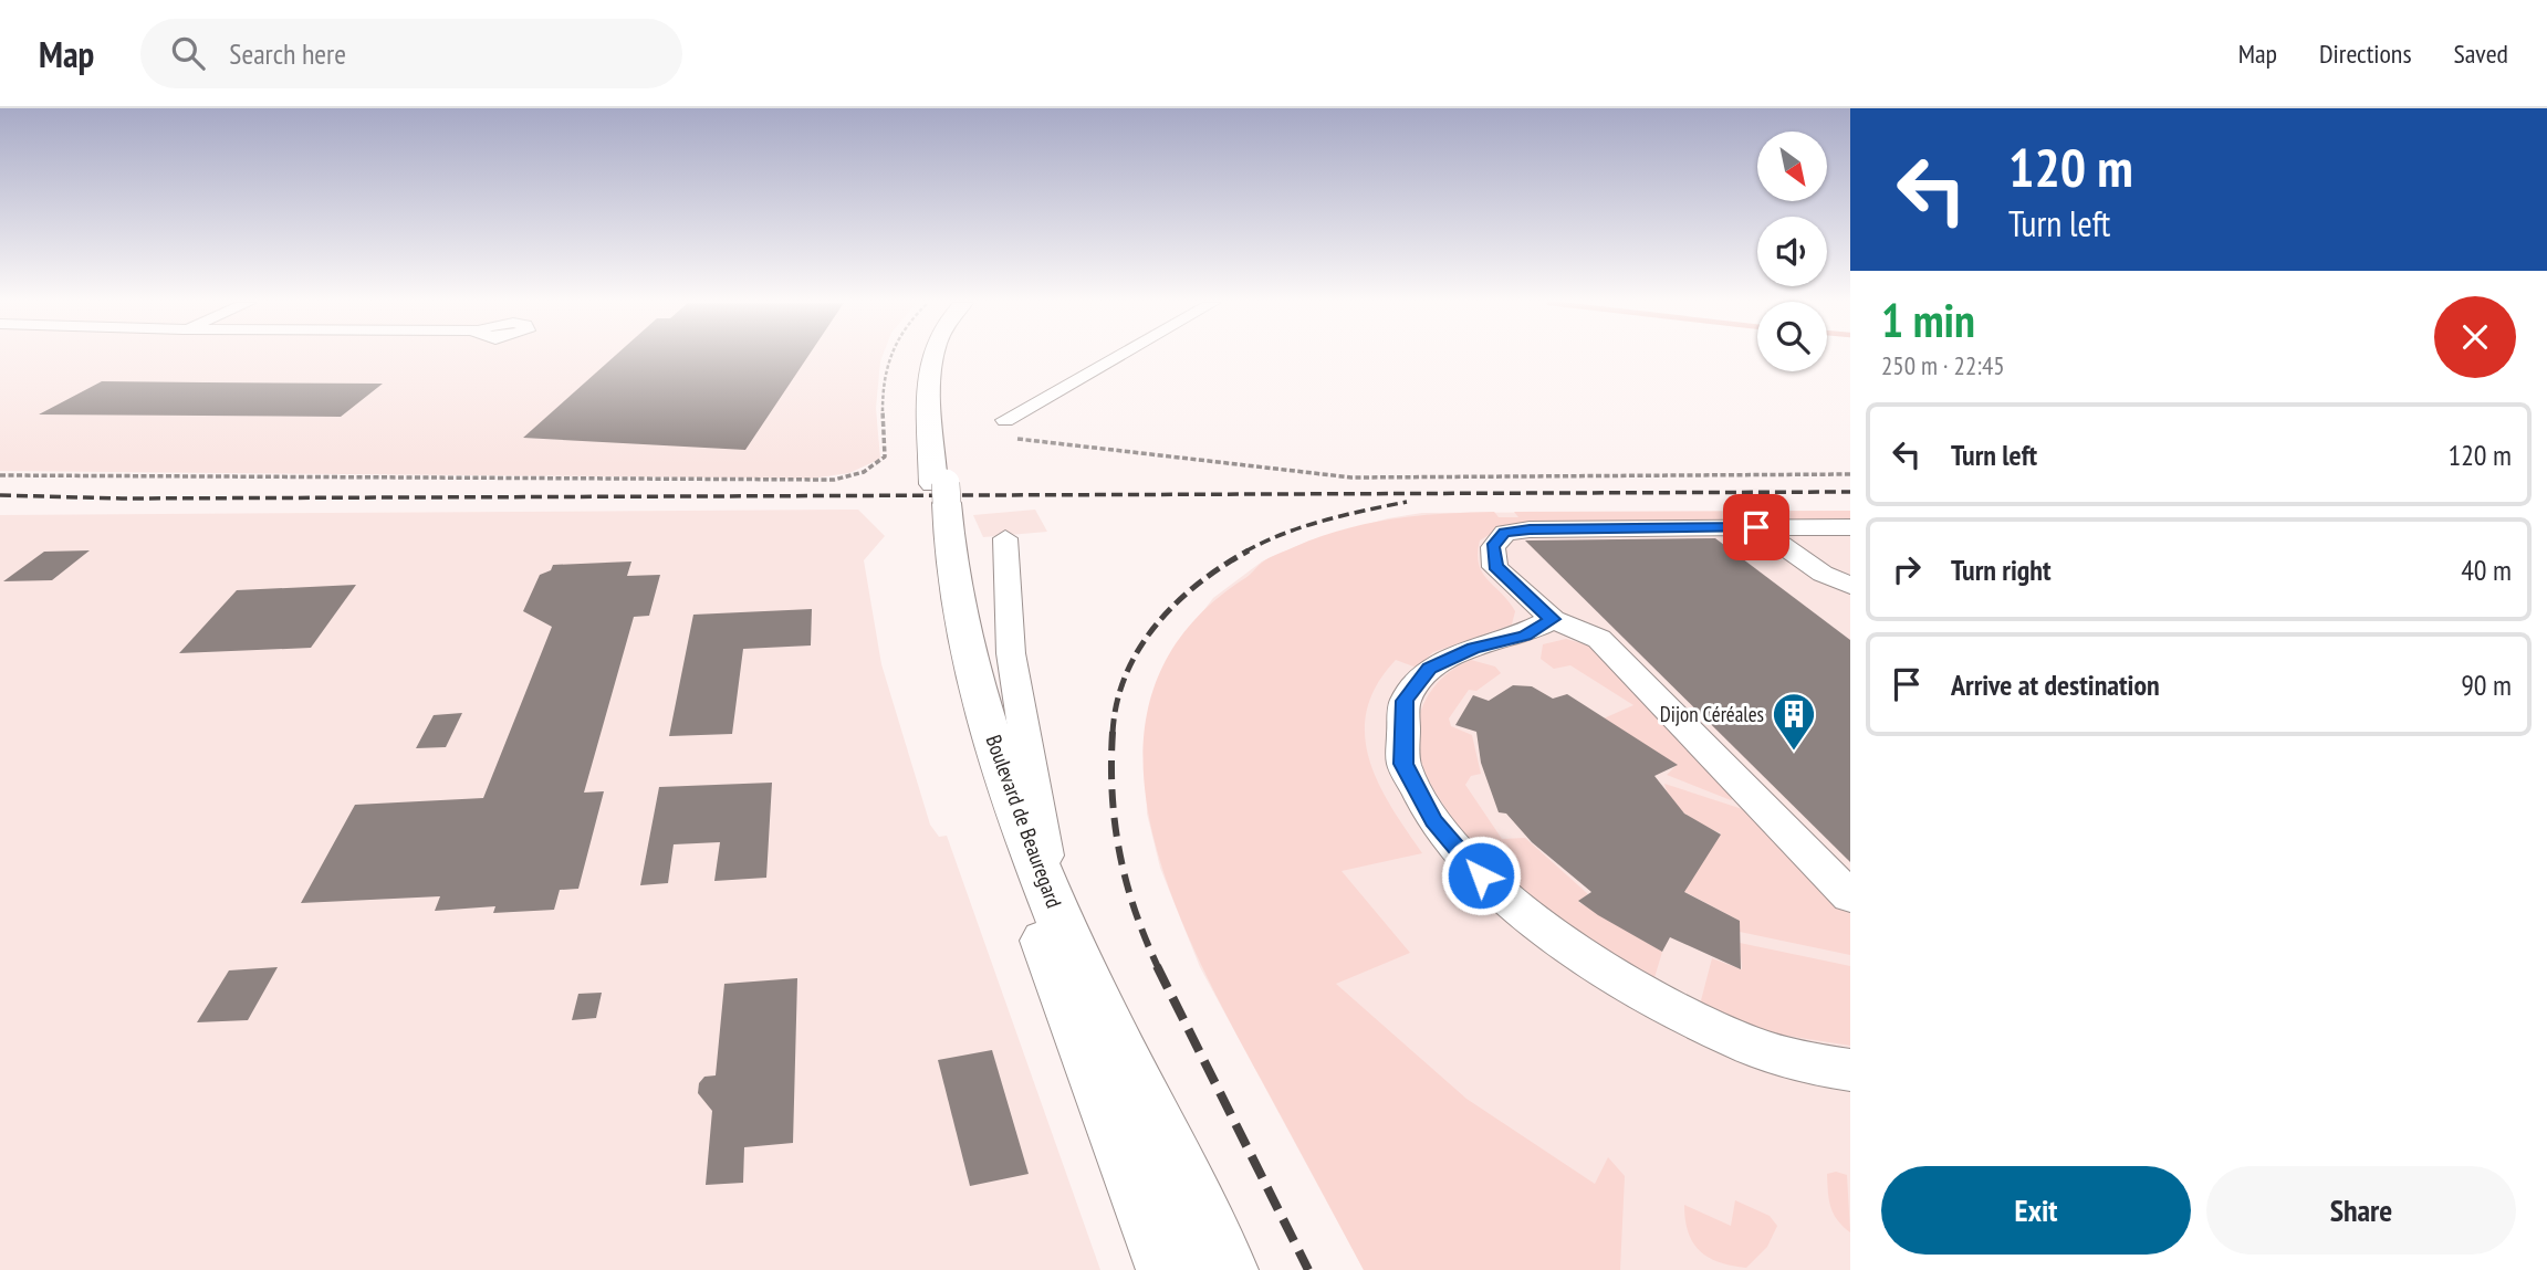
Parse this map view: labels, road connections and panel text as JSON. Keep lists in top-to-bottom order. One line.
{"streets":{"main road":["Boulevard de Beauregard"]},"places":{"building":["Dijon Céréales"]},"north":"bottom right","page":{"header":"Map","search":"Search here","nav":["Map","Directions","Saved"],"turn":["120 m","Turn left"],"heading":["1 min","250 m · 22:45"],"list":[{"name":"Turn left","value":"120 m"},{"name":"Turn right","value":"40 m"},{"name":"Arrive at destination","value":"90 m"}],"buttons":["Exit","Share"]}}
